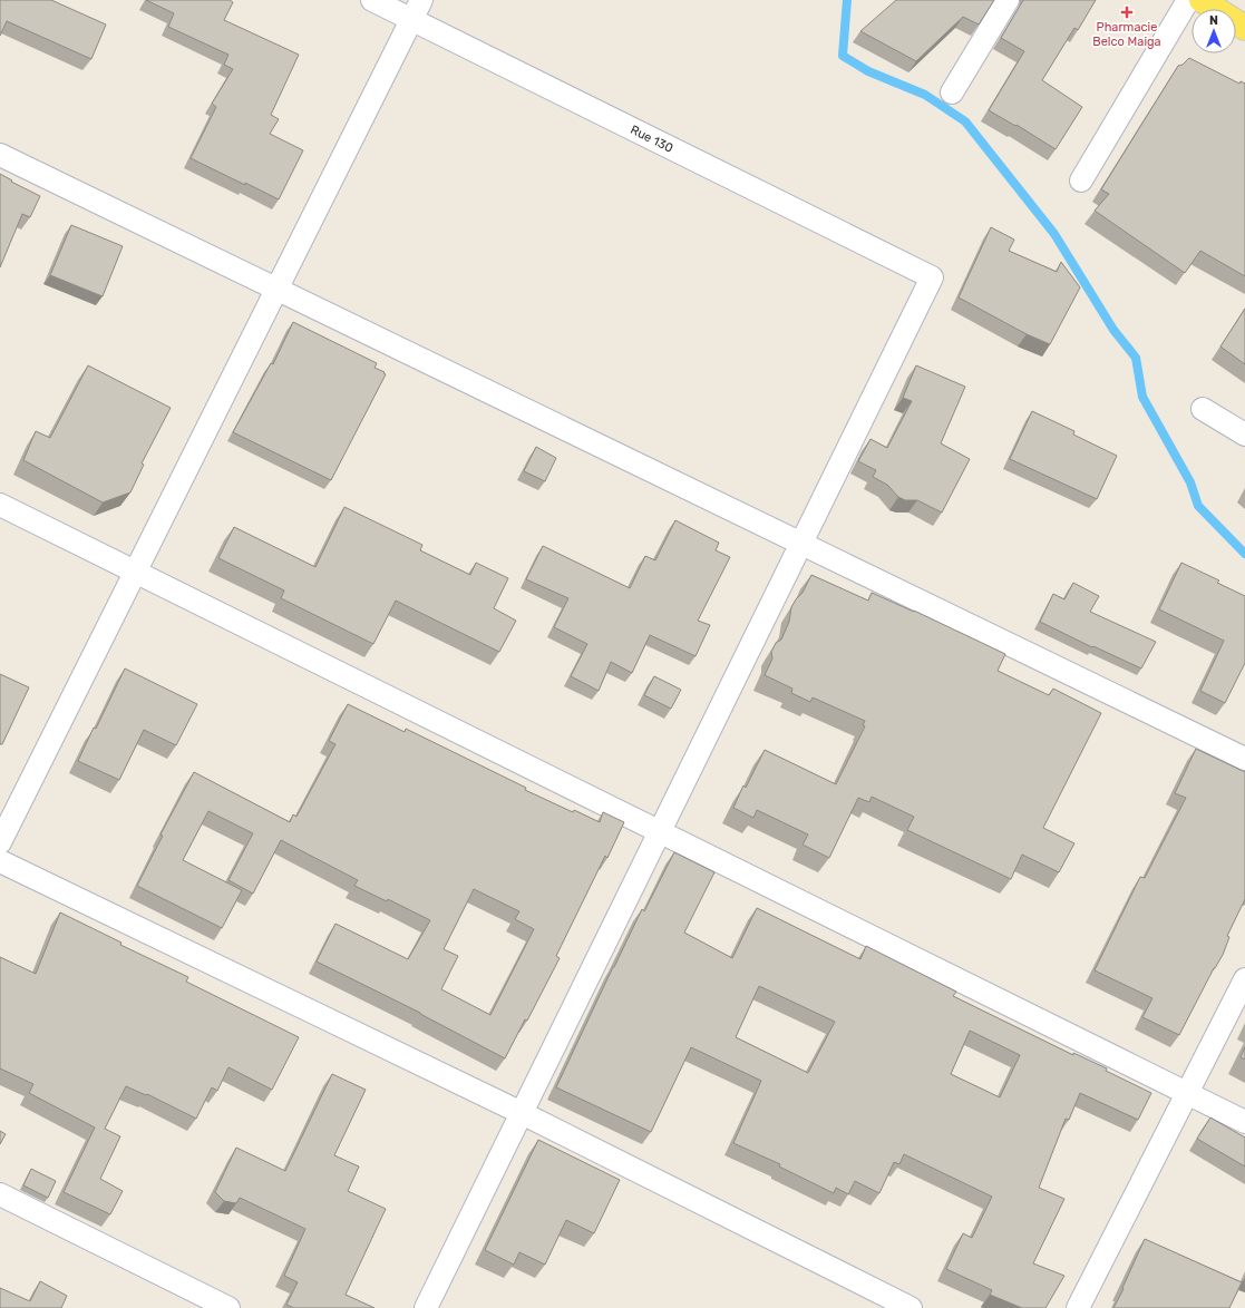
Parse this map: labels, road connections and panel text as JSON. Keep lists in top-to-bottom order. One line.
{"streets":{"street":["Rue 130"]},"places":{"health":["Pharmacie Belco Maiga"]},"north":"top"}
